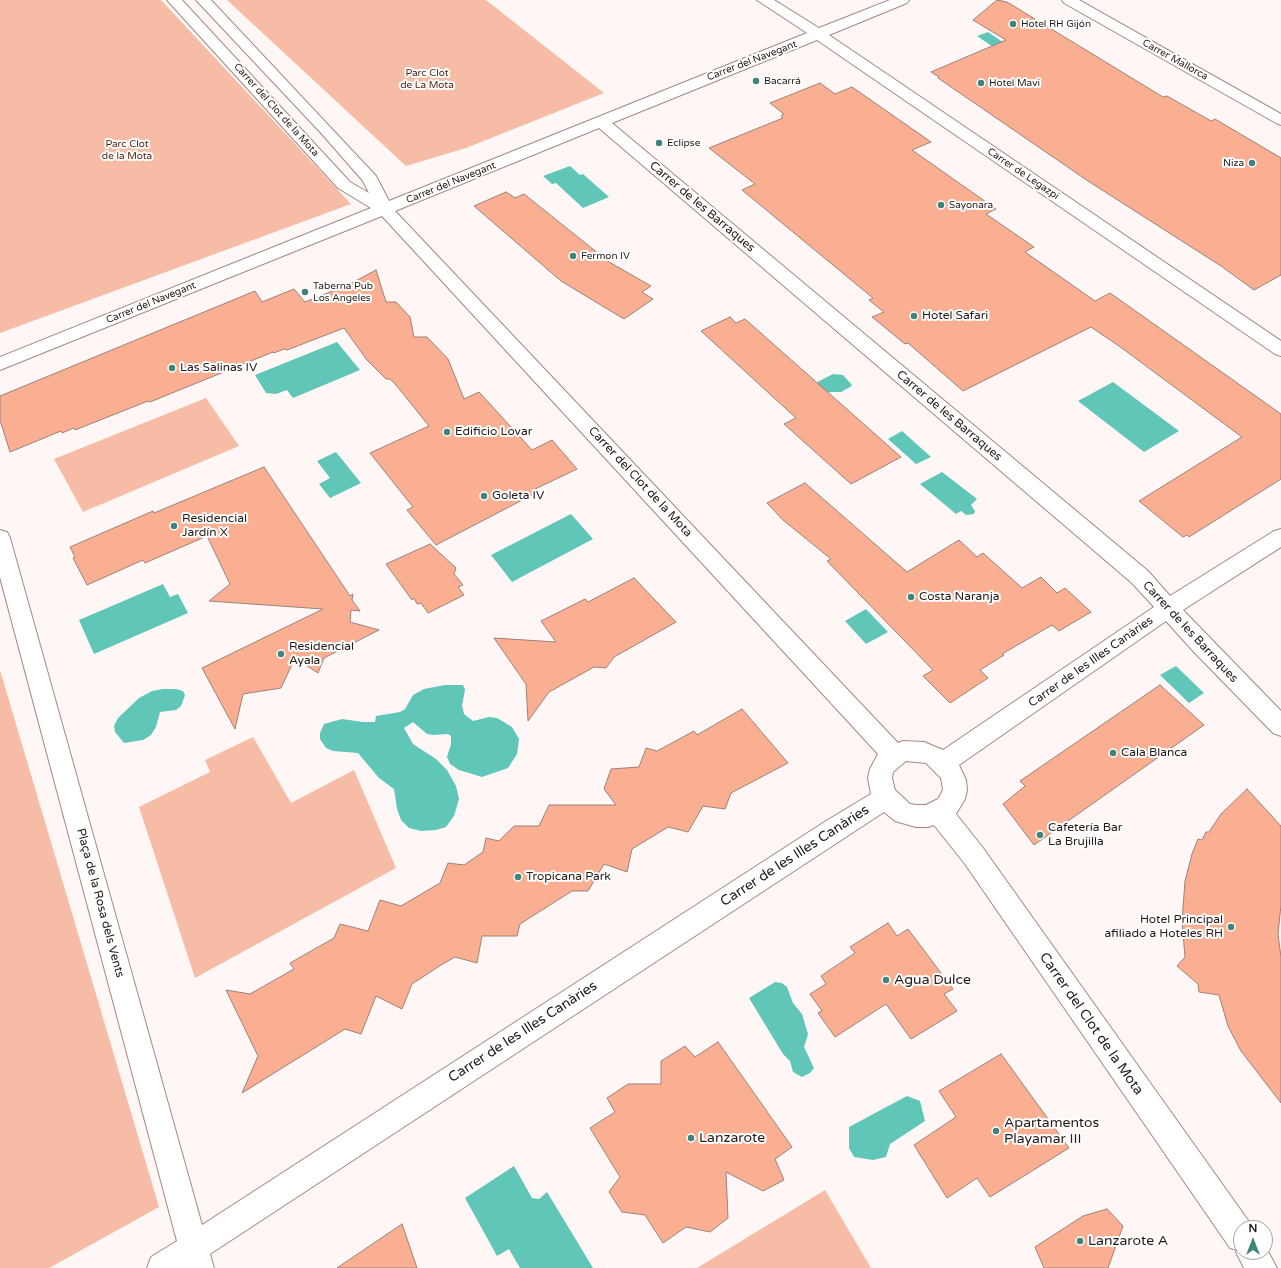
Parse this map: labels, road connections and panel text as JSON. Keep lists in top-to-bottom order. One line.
{"streets":{"street":["Carrer Mallorca","Carrer del Navegant","Carrer del Clot de la Mota","Carrer de Legazpi","Carrer de les Barraques","Carrer de les Illes Canàries","Plaça de la Rosa dels Vents"]},"crossings":[["Carrer del Navegant","Carrer del Clot de la Mota"],["Carrer del Navegant","Carrer de Legazpi"],["Carrer del Navegant","Carrer de les Barraques"],["Carrer del Clot de la Mota","Carrer de les Illes Canàries"],["Carrer de les Barraques","Carrer de les Illes Canàries"],["Carrer de les Illes Canàries","Plaça de la Rosa dels Vents"]],"parks":["Parc Clot de La Mota","Parc Clot de la Mota"],"places":["Hotel RH Gijón","Bacarrá","Hotel Mavi","Eclipse","Niza","Sayonara","Fermon IV","Taberna Pub Los Angeles","Hotel Safari","Las Salinas IV","Edificio Lovar","Goleta IV","Residencial Jardín X","Costa Naranja","Residencial Ayala","Cala Blanca","Cafetería Bar La Brujilla","Tropicana Park","Hotel Principal afiliado a Hoteles RH","Agua Dulce","Apartamentos Playamar III","Lanzarote","Lanzarote A"],"north":"top"}
